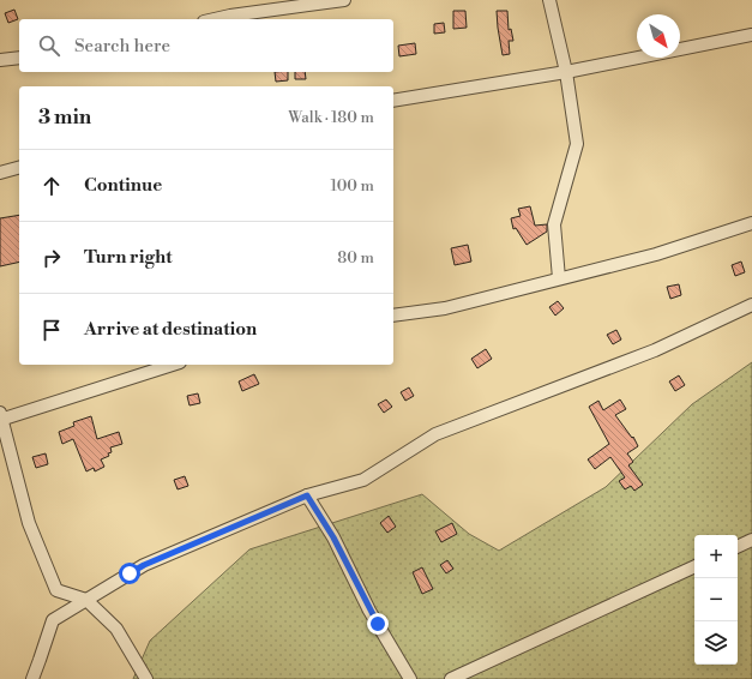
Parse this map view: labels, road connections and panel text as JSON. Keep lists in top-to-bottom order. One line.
{"north":"bottom right","page":{"search":"Search here","heading":["3 min","Walk · 180 m"],"list":[["Continue","100 m"],["Turn right","80 m"],"Arrive at destination"],"map_buttons":["+","−"]}}
